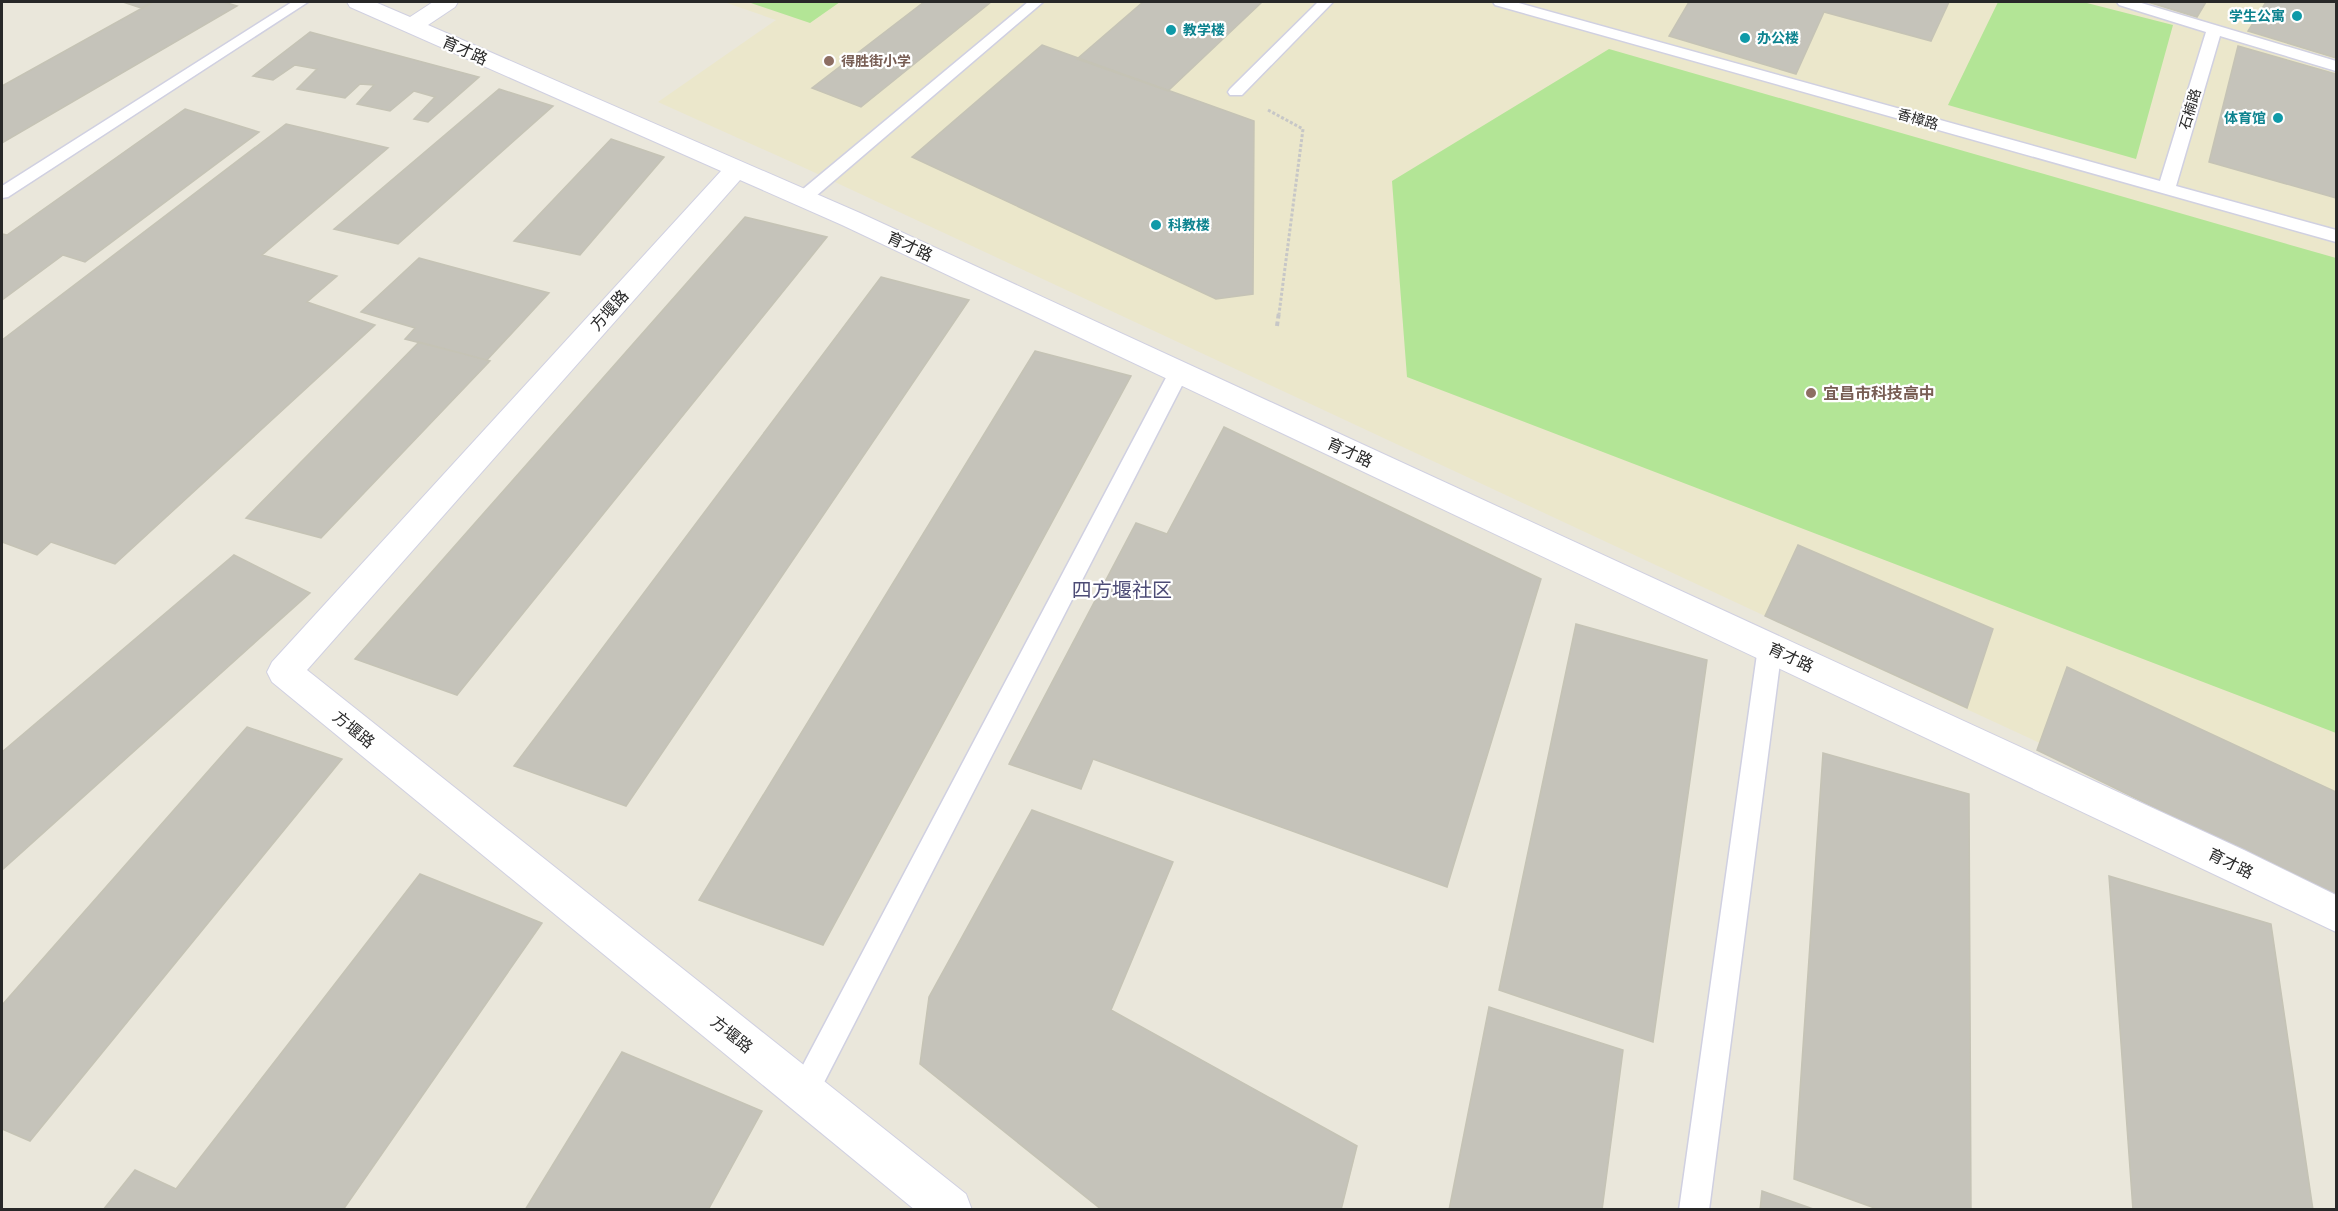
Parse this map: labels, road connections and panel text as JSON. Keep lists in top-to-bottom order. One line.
{"streets":{"street":["育才路","方堰路"],"lane":["石楠路","香樟路"]},"crossings":[["育才路","方堰路"],["石楠路","香樟路"]],"districts":["四方堰社区"],"places":["学生公寓","教学楼","办公楼","得胜街小学","体育馆","科教楼","宜昌市科技高中"]}
